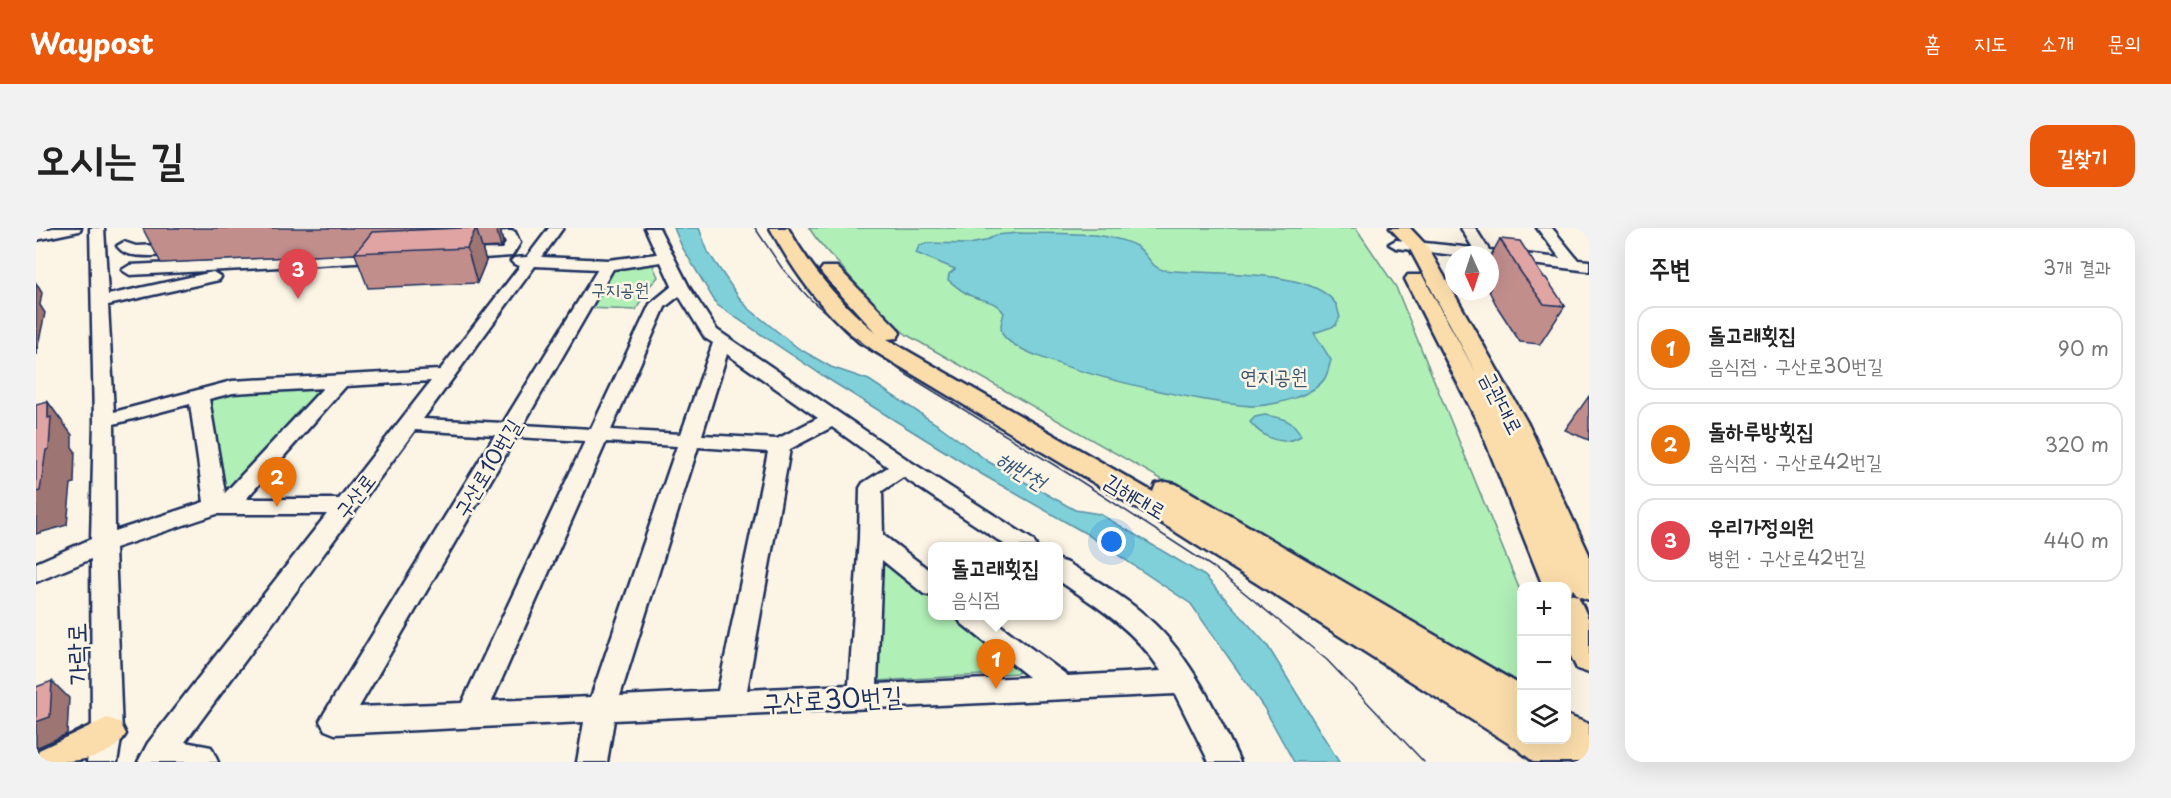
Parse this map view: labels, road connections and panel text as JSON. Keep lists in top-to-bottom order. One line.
{"streets":{"main road":["금관대로","김해대로"],"street":["구산로10번길","구산로","가락로","구산로30번길"]},"crossings":[["구산로10번길","구산로30번길"]],"water":["해반천"],"parks":["구지공원","연지공원"],"north":"bottom","page":{"header":"Waypost","nav":["홈","지도","소개","문의"],"title":"오시는 길","buttons":"길찾기","heading":["주변","3개 결과"],"pins":["3","2","1"],"list":[{"mark":"1","name":"돌고래횟집","note":"음식점 · 구산로30번길","value":"90 m"},{"mark":"2","name":"돌하루방횟집","note":"음식점 · 구산로42번길","value":"320 m"},{"mark":"3","name":"우리가정의원","note":"병원 · 구산로42번길","value":"440 m"}],"popup":["돌고래횟집","음식점"],"map_buttons":["+","−"]}}
